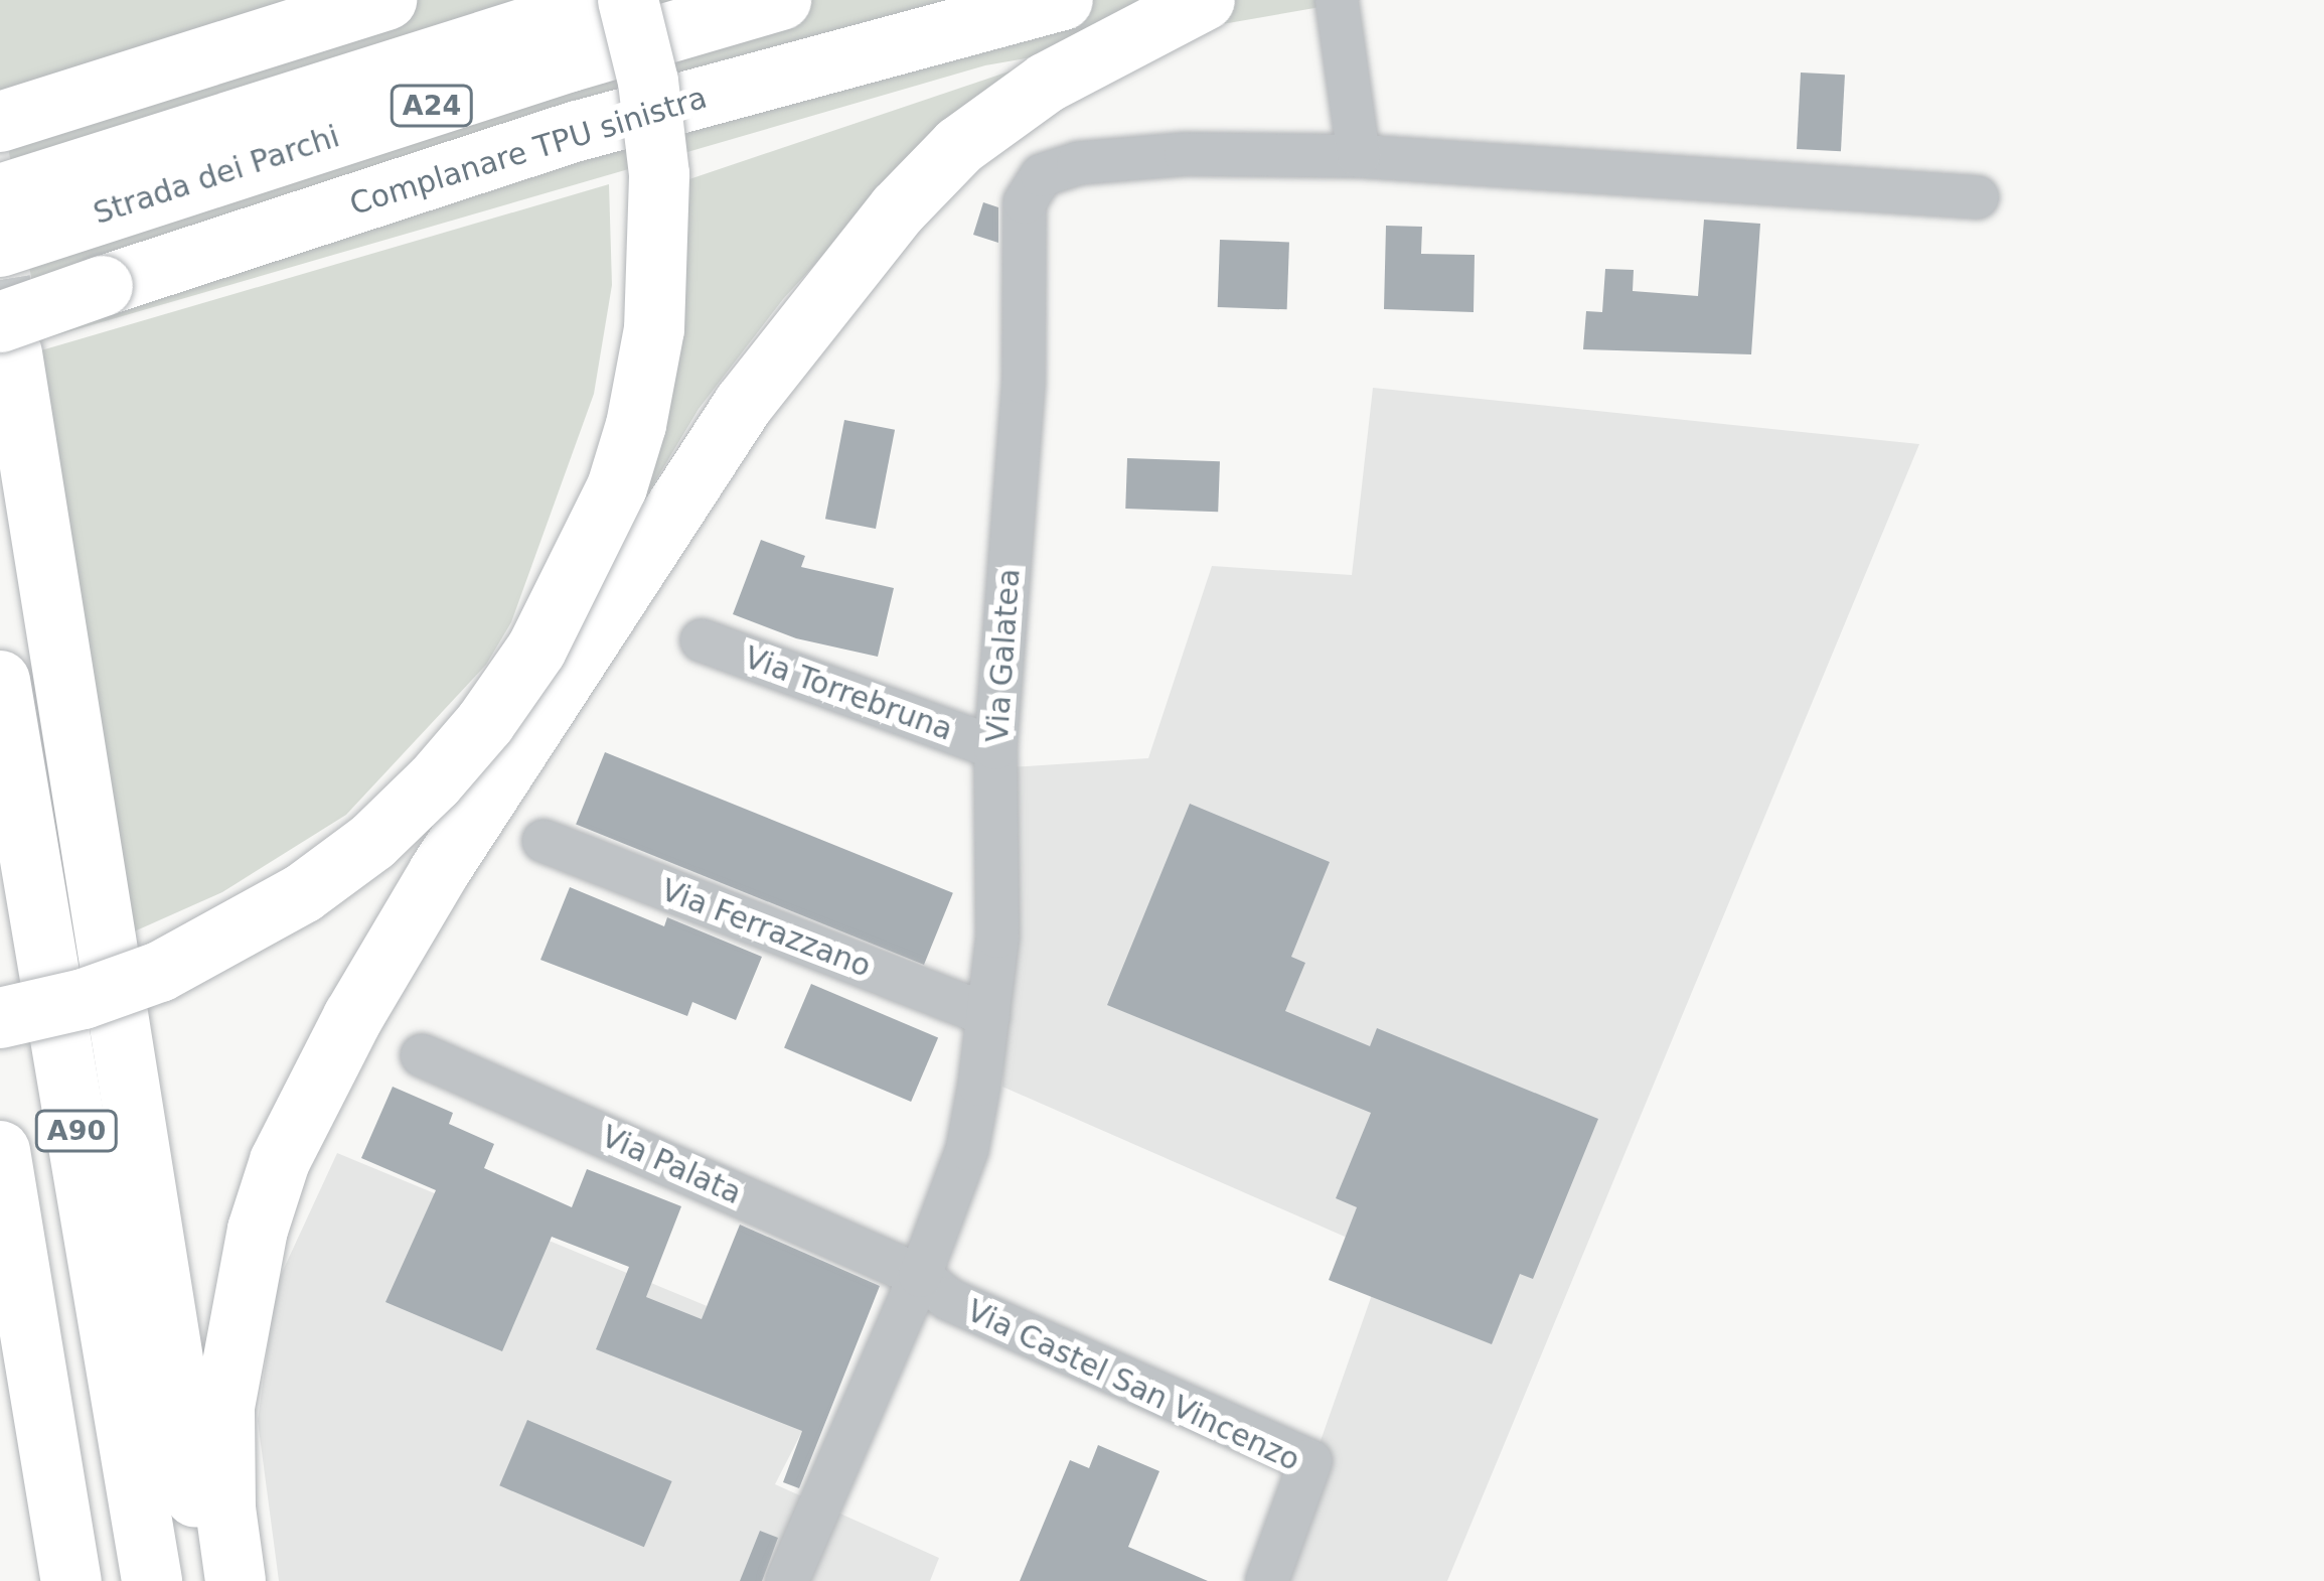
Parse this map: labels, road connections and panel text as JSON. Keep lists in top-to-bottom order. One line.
{"streets":{"highway":["A24","Complanare TPU sinistra","Strada dei Parchi","A90"],"street":["Via Galatea","Via Torrebruna","Via Ferrazzano","Via Palata","Via Castel San Vincenzo"]},"crossings":[["Via Galatea","Via Torrebruna"],["Via Galatea","Via Ferrazzano"],["Via Galatea","Via Palata"],["Via Galatea","Via Castel San Vincenzo"],["Via Palata","Via Castel San Vincenzo"]]}
